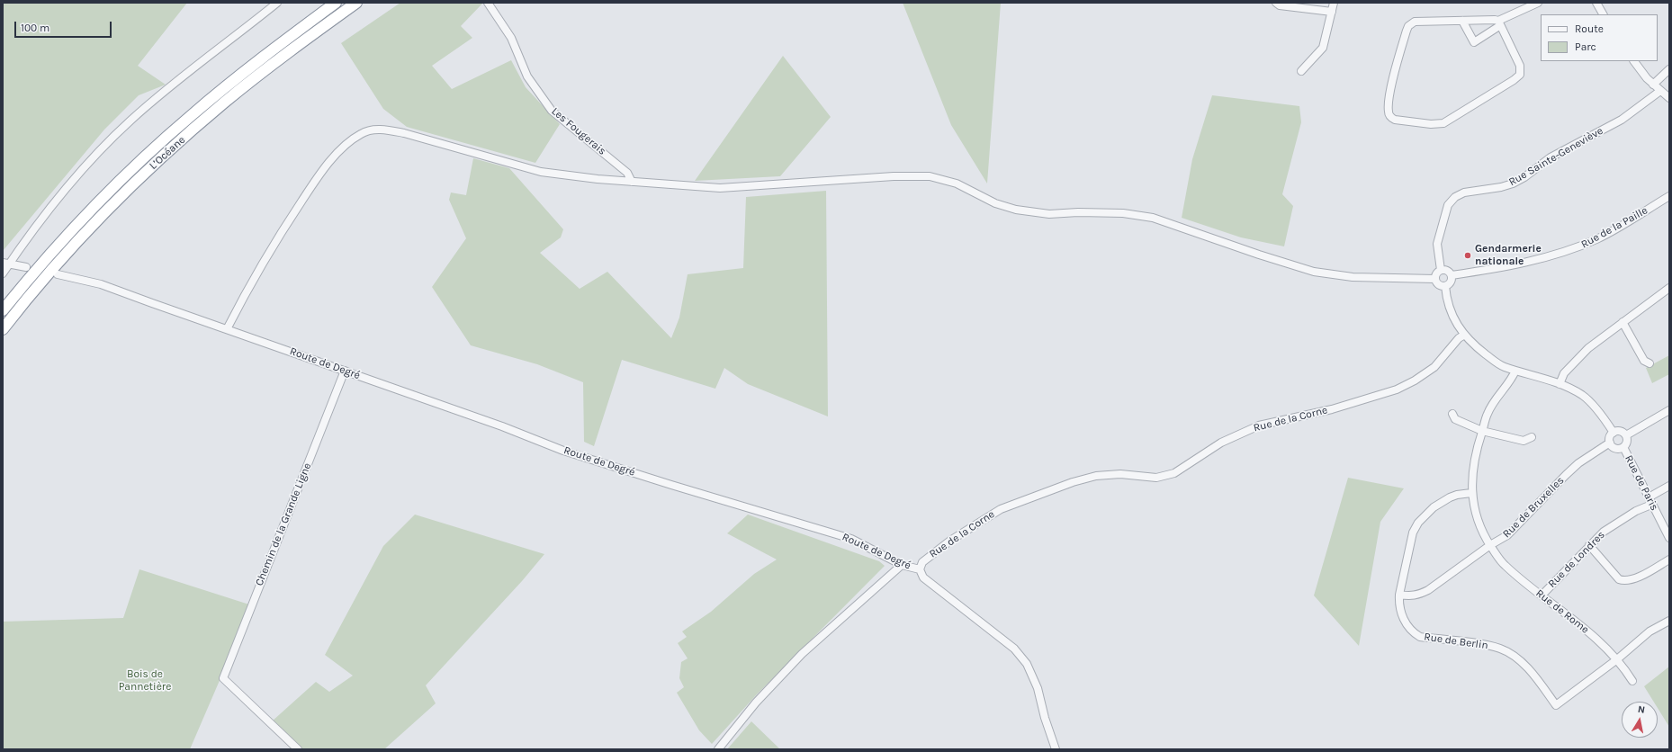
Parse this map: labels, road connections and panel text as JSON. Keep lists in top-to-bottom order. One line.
{"streets":{"highway":["L’Océane"],"street":["Les Fougerais","Rue Sainte-Geneviève","Rue de la Paille","Route de Degré","Rue de la Corne","Rue de Paris","Rue de Bruxelles","Chemin de la Grande Ligne","Rue de Londres","Rue de Rome","Rue de Berlin"]},"crossings":[["Rue Sainte-Geneviève","Rue de la Paille"],["Route de Degré","Rue de la Corne"],["Route de Degré","Chemin de la Grande Ligne"],["Rue de Paris","Rue de Bruxelles"],["Rue de Paris","Rue de Londres"],["Rue de Bruxelles","Rue de Rome"],["Rue de Bruxelles","Rue de Berlin"],["Rue de Londres","Rue de Rome"],["Rue de Rome","Rue de Berlin"]],"parks":["Bois de Pannetière"],"places":["Gendarmerie nationale"],"legend":["Route","Parc"],"scale_bar":"100 m","north":"top"}
